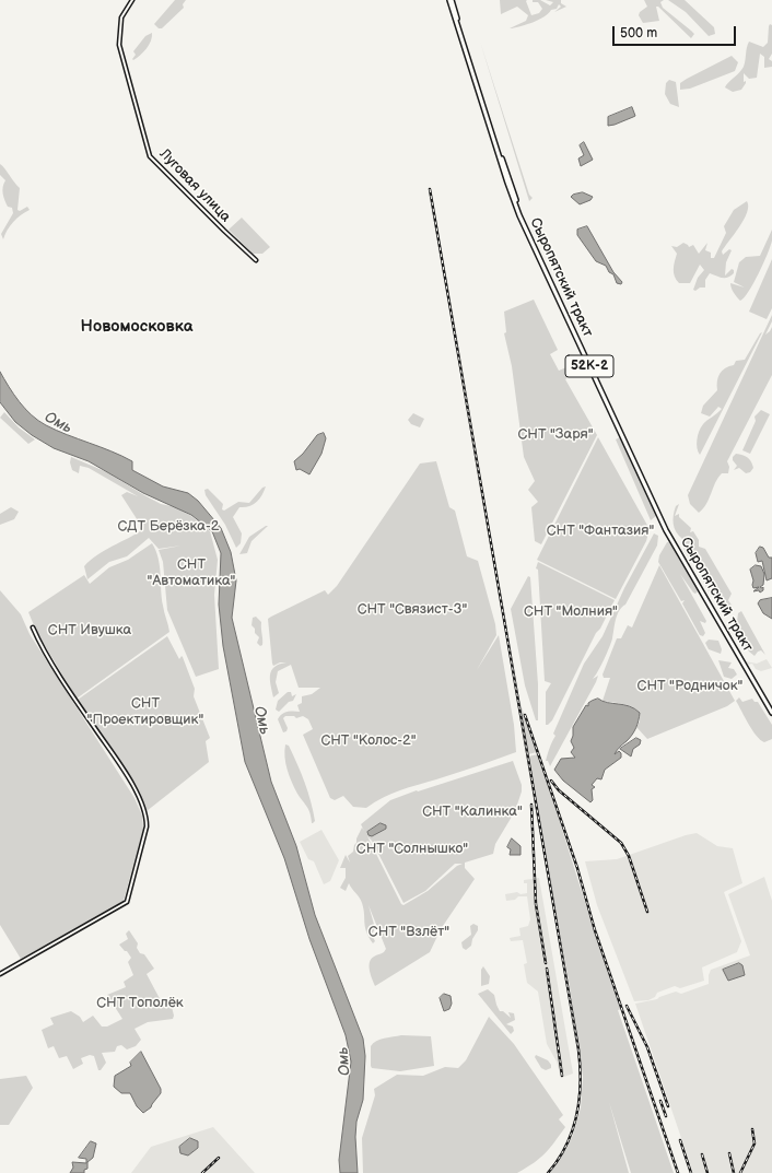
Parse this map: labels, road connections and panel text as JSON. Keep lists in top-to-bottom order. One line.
{"streets":{"main road":["Сыропятский тракт","52К-2"],"street":["Луговая улица"]},"districts":["Новомосковка"],"water":["Омь"],"parks":["СНТ \"Заря\"","СДТ Берёзка-2","СНТ \"Фантазия\"","СНТ \"Автоматика\"","СНТ \"Связист-3\"","СНТ \"Молния\"","СНТ Ивушка","СНТ \"Родничок\"","СНТ \"Проектировщик\"","СНТ \"Колос-2\"","СНТ \"Калинка\"","СНТ \"Солнышко\"","СНТ \"Взлёт\"","СНТ Тополёк"],"scale_bar":"500 m"}
